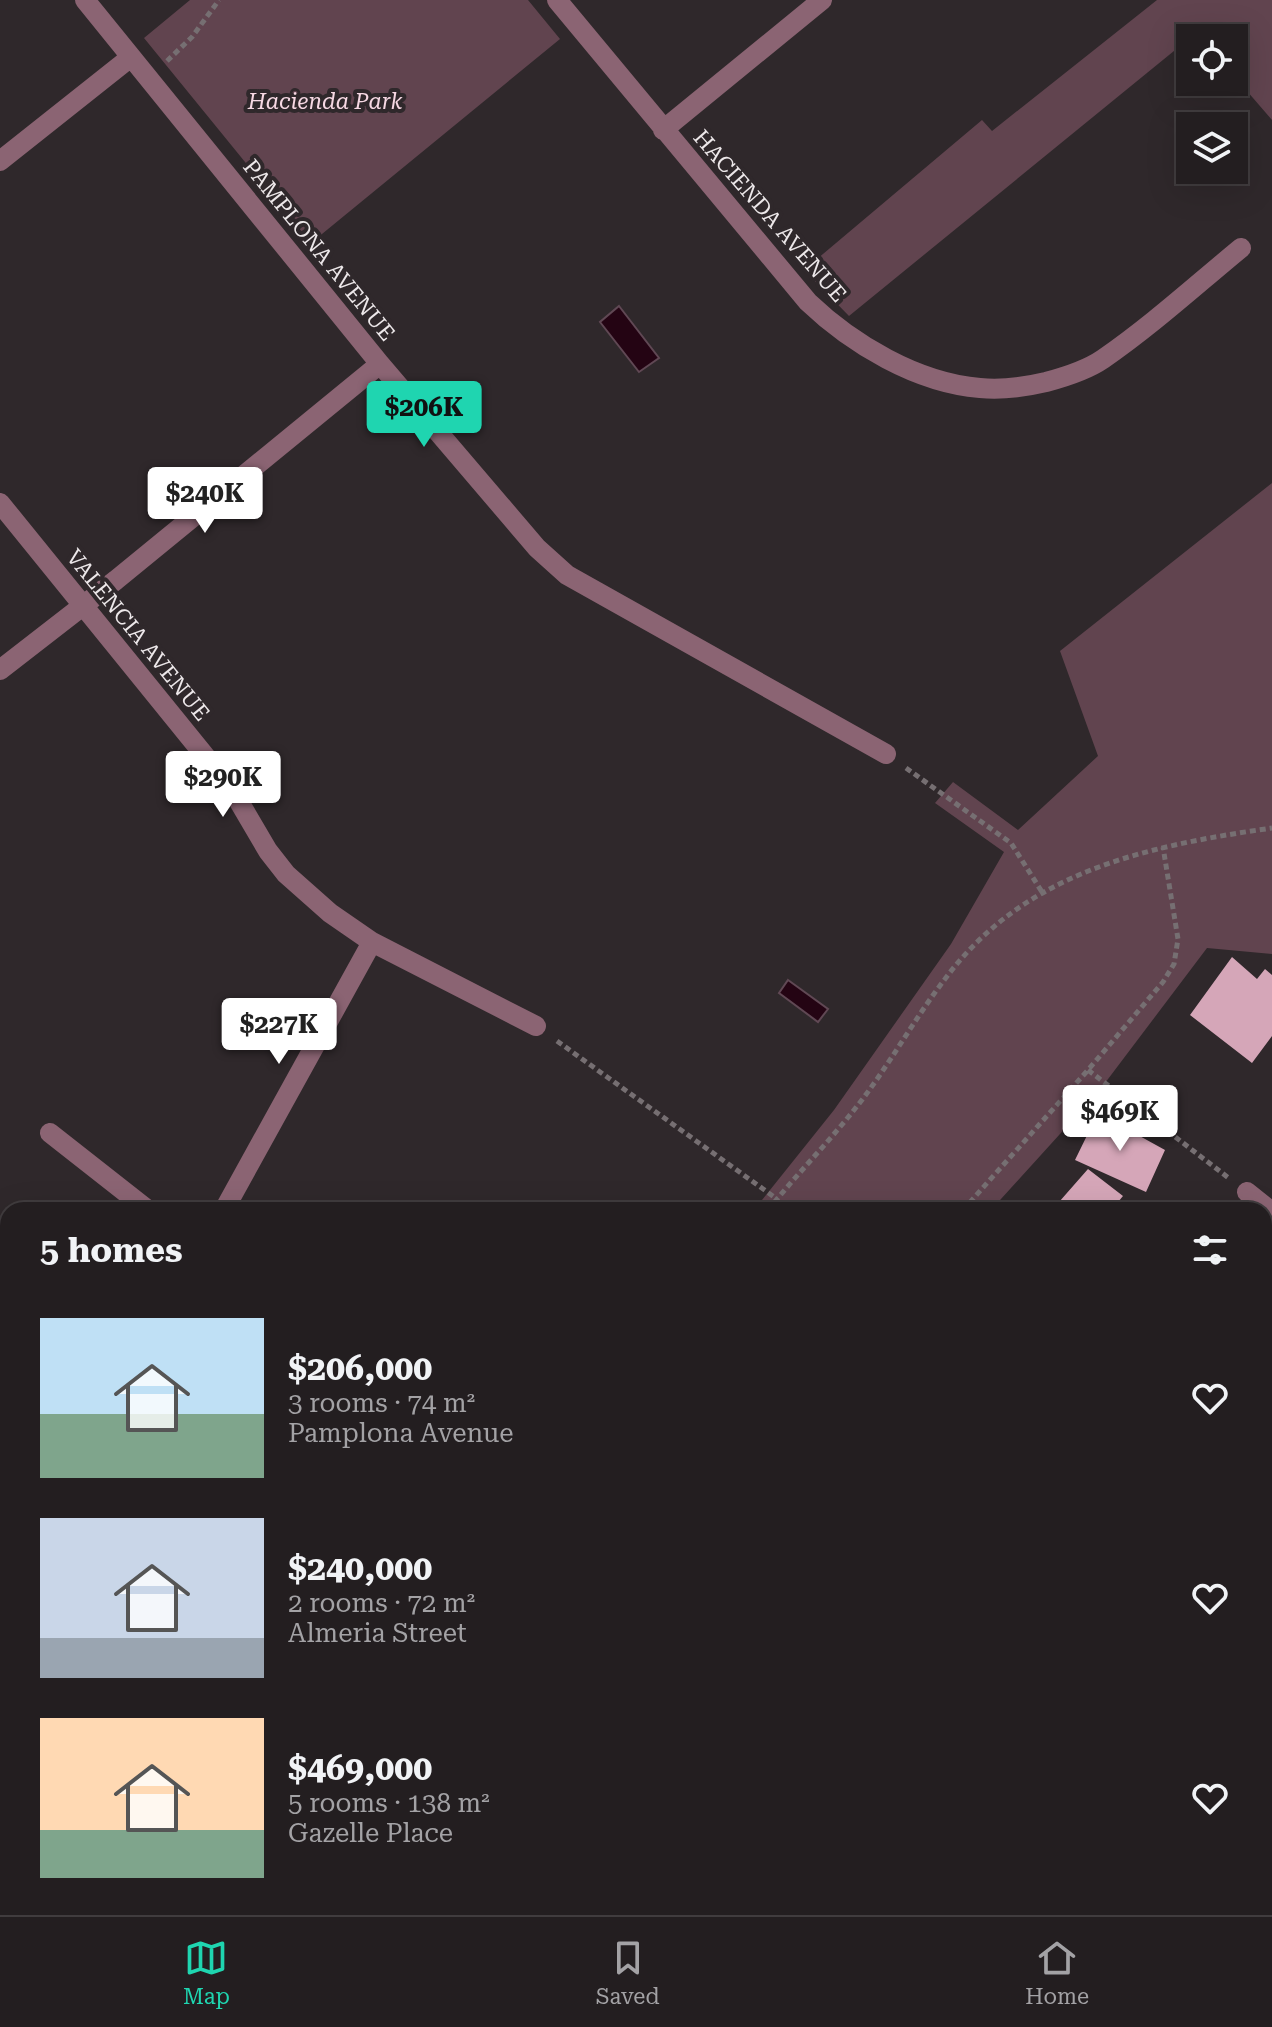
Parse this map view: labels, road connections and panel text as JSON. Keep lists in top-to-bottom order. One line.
{"streets":{"street":["HACIENDA AVENUE","PAMPLONA AVENUE","VALENCIA AVENUE"]},"parks":["Hacienda Park"],"page":{"price":["$206K","$240K","$290K","$227K","$469K"],"heading":"5 homes","list":[{"name":"$206,000","note":"3 rooms · 74 m² · Pamplona Avenue"},{"name":"$240,000","note":"2 rooms · 72 m² · Almeria Street"},{"name":"$469,000","note":"5 rooms · 138 m² · Gazelle Place"}],"tabs":["Map","Saved","Home"]}}
